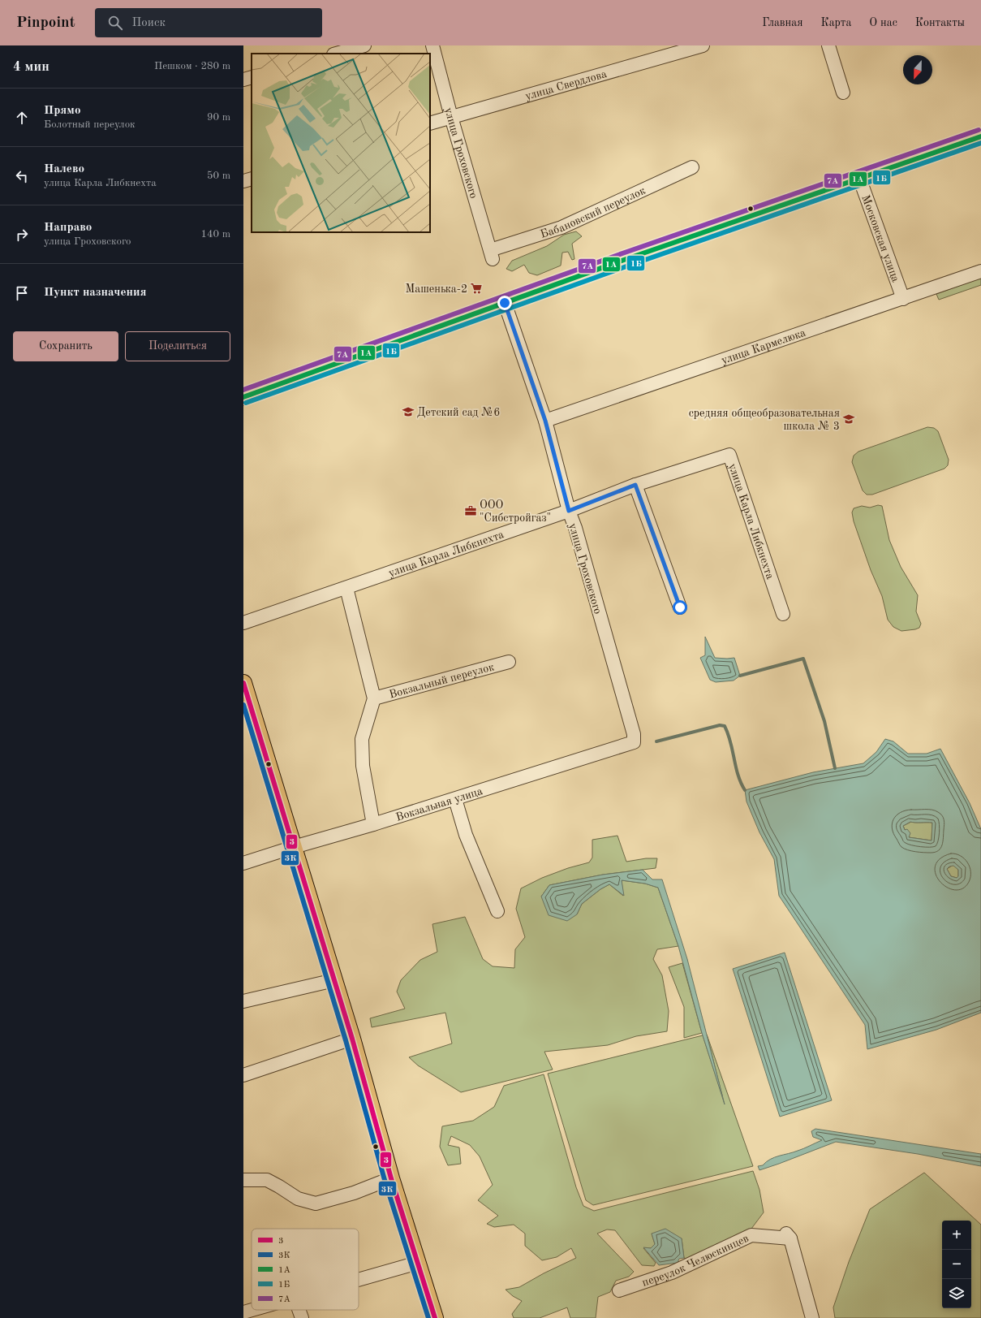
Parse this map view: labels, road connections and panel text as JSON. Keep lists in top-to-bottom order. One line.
{"streets":{"street":["улица Свердлова","улица Гроховского","Бабановский переулок","Московская улица","улица Кармелюка","улица Карла Либкнехта","Вокзальный переулок","Вокзальная улица","переулок Челюскинцев"]},"crossings":[["улица Свердлова","улица Гроховского"],["улица Гроховского","Бабановский переулок"],["улица Гроховского","улица Кармелюка"],["улица Гроховского","улица Карла Либкнехта"],["улица Гроховского","Вокзальная улица"],["Московская улица","улица Кармелюка"],["улица Карла Либкнехта","Вокзальный переулок"],["Вокзальный переулок","Вокзальная улица"]],"places":{"supermarket":["Машенька-2"],"school or university":["Детский сад №6","средняя общеобразовательная школа № 3"],"office":["ООО \"Сибстройгаз\""]},"lines":["transit line 7А","transit line 1А","transit line 1Б","transit line 3","transit line 3К"],"legend":["3","3К","1А","1Б","7А"],"north":"bottom","page":{"header":"Pinpoint","search":"Поиск","nav":["Главная","Карта","О нас","Контакты"],"heading":["4 мин","Пешком · 280 m"],"list":[["Прямо","Болотный переулок","90 m"],["Налево","улица Карла Либкнехта","50 m"],["Направо","улица Гроховского","140 m"],"Пункт назначения"],"buttons":["Сохранить","Поделиться"],"map_buttons":["+","−"]}}
